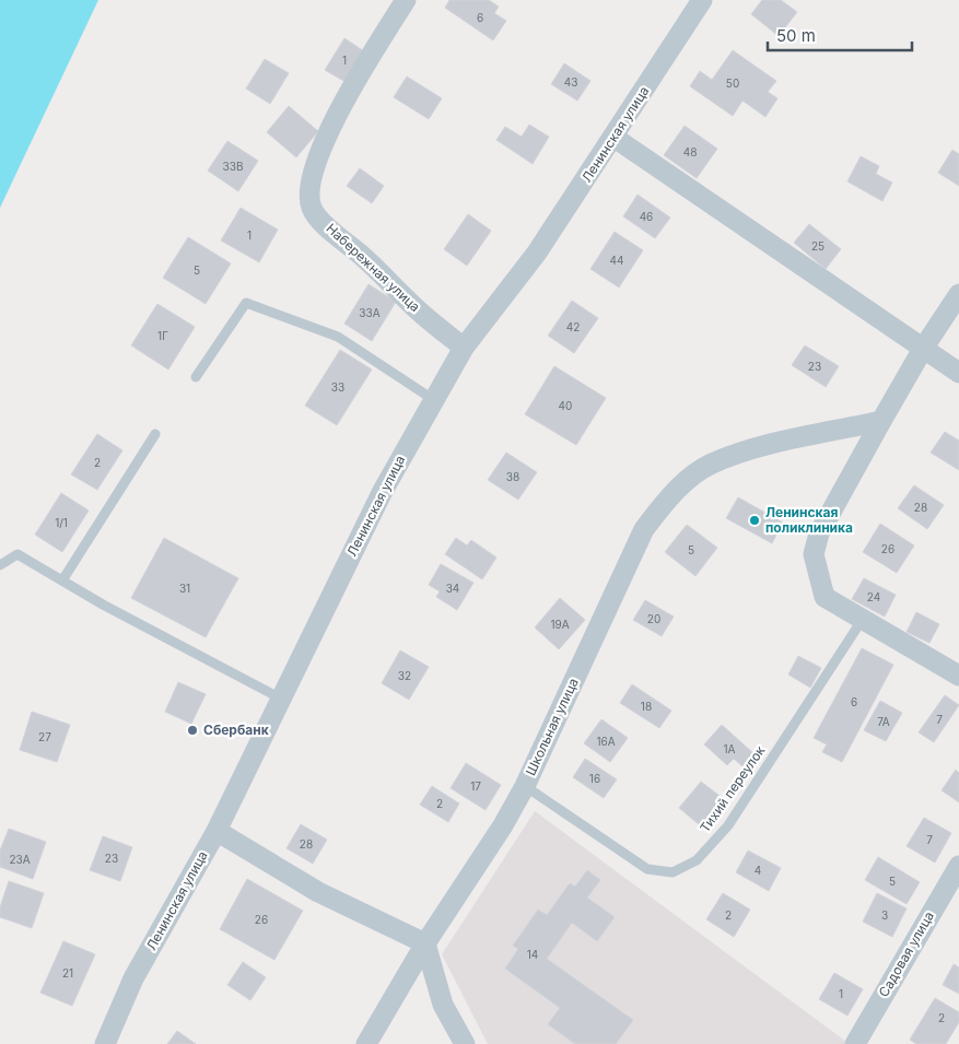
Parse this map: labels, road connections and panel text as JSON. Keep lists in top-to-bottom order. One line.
{"streets":{"street":["Ленинская улица","Набережная улица","Школьная улица","Садовая улица"],"lane":["Тихий переулок"]},"crossings":[["Ленинская улица","Набережная улица"],["Школьная улица","Тихий переулок"]],"places":["Ленинская поликлиника","Сбербанк"],"house_numbers":["6","1","43","50","48","33В","46","1","25","44","5","33А","42","1Г","23","33","40","2","38","28","1/1","26","5","31","34","24","20","19А","32","6","18","7","7А","27","16А","1А","16","17","2","7","28","23","23А","4","5","2","3","26","14","21","1","2"],"scale_bar":"50 m"}
